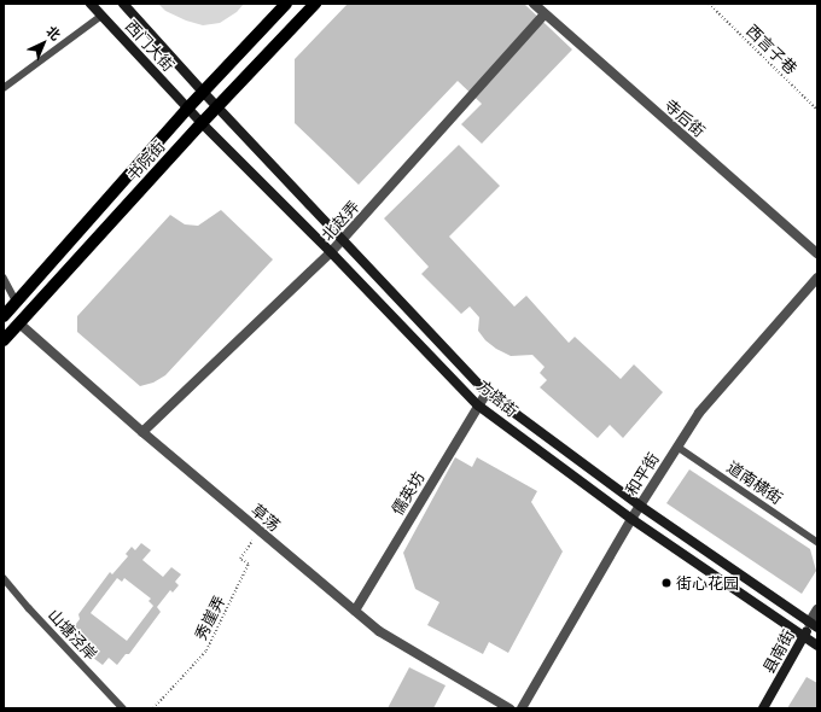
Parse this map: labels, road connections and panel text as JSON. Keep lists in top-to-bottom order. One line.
{"streets":{"main road":["书院街"],"street":["西门大街","寺后街","北赵弄","方塔街","和平街","儒英坊","草荡","县南街"],"lane":["道南横街","山塘泾岸"],"path":["西言子巷","秀崖弄"]},"crossings":[["西门大街","书院街"],["西门大街","方塔街"],["寺后街","北赵弄"],["书院街","方塔街"],["书院街","草荡"],["北赵弄","方塔街"],["北赵弄","草荡"],["方塔街","和平街"],["方塔街","儒英坊"],["方塔街","县南街"],["和平街","道南横街"],["儒英坊","草荡"],["草荡","秀崖弄"]],"places":["街心花园"],"north":"top right"}
